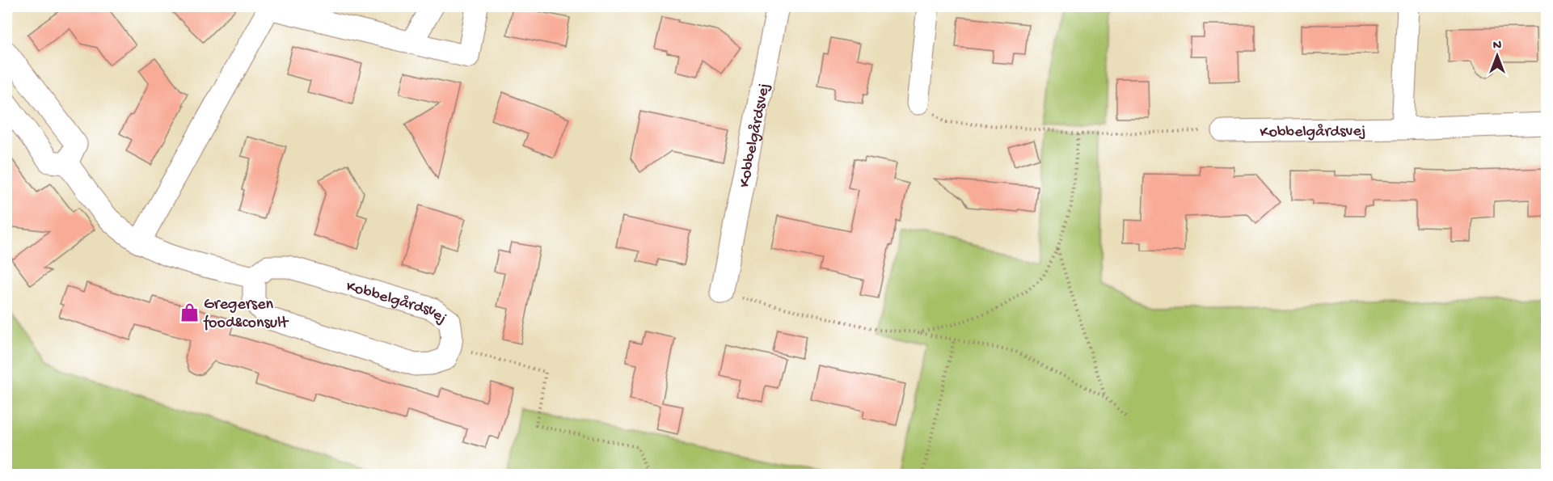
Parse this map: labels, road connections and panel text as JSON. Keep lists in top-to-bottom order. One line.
{"streets":{"street":["Kobbelgårdsvej"]},"places":{"shop":["Gregersen food&consult"]},"north":"top"}
